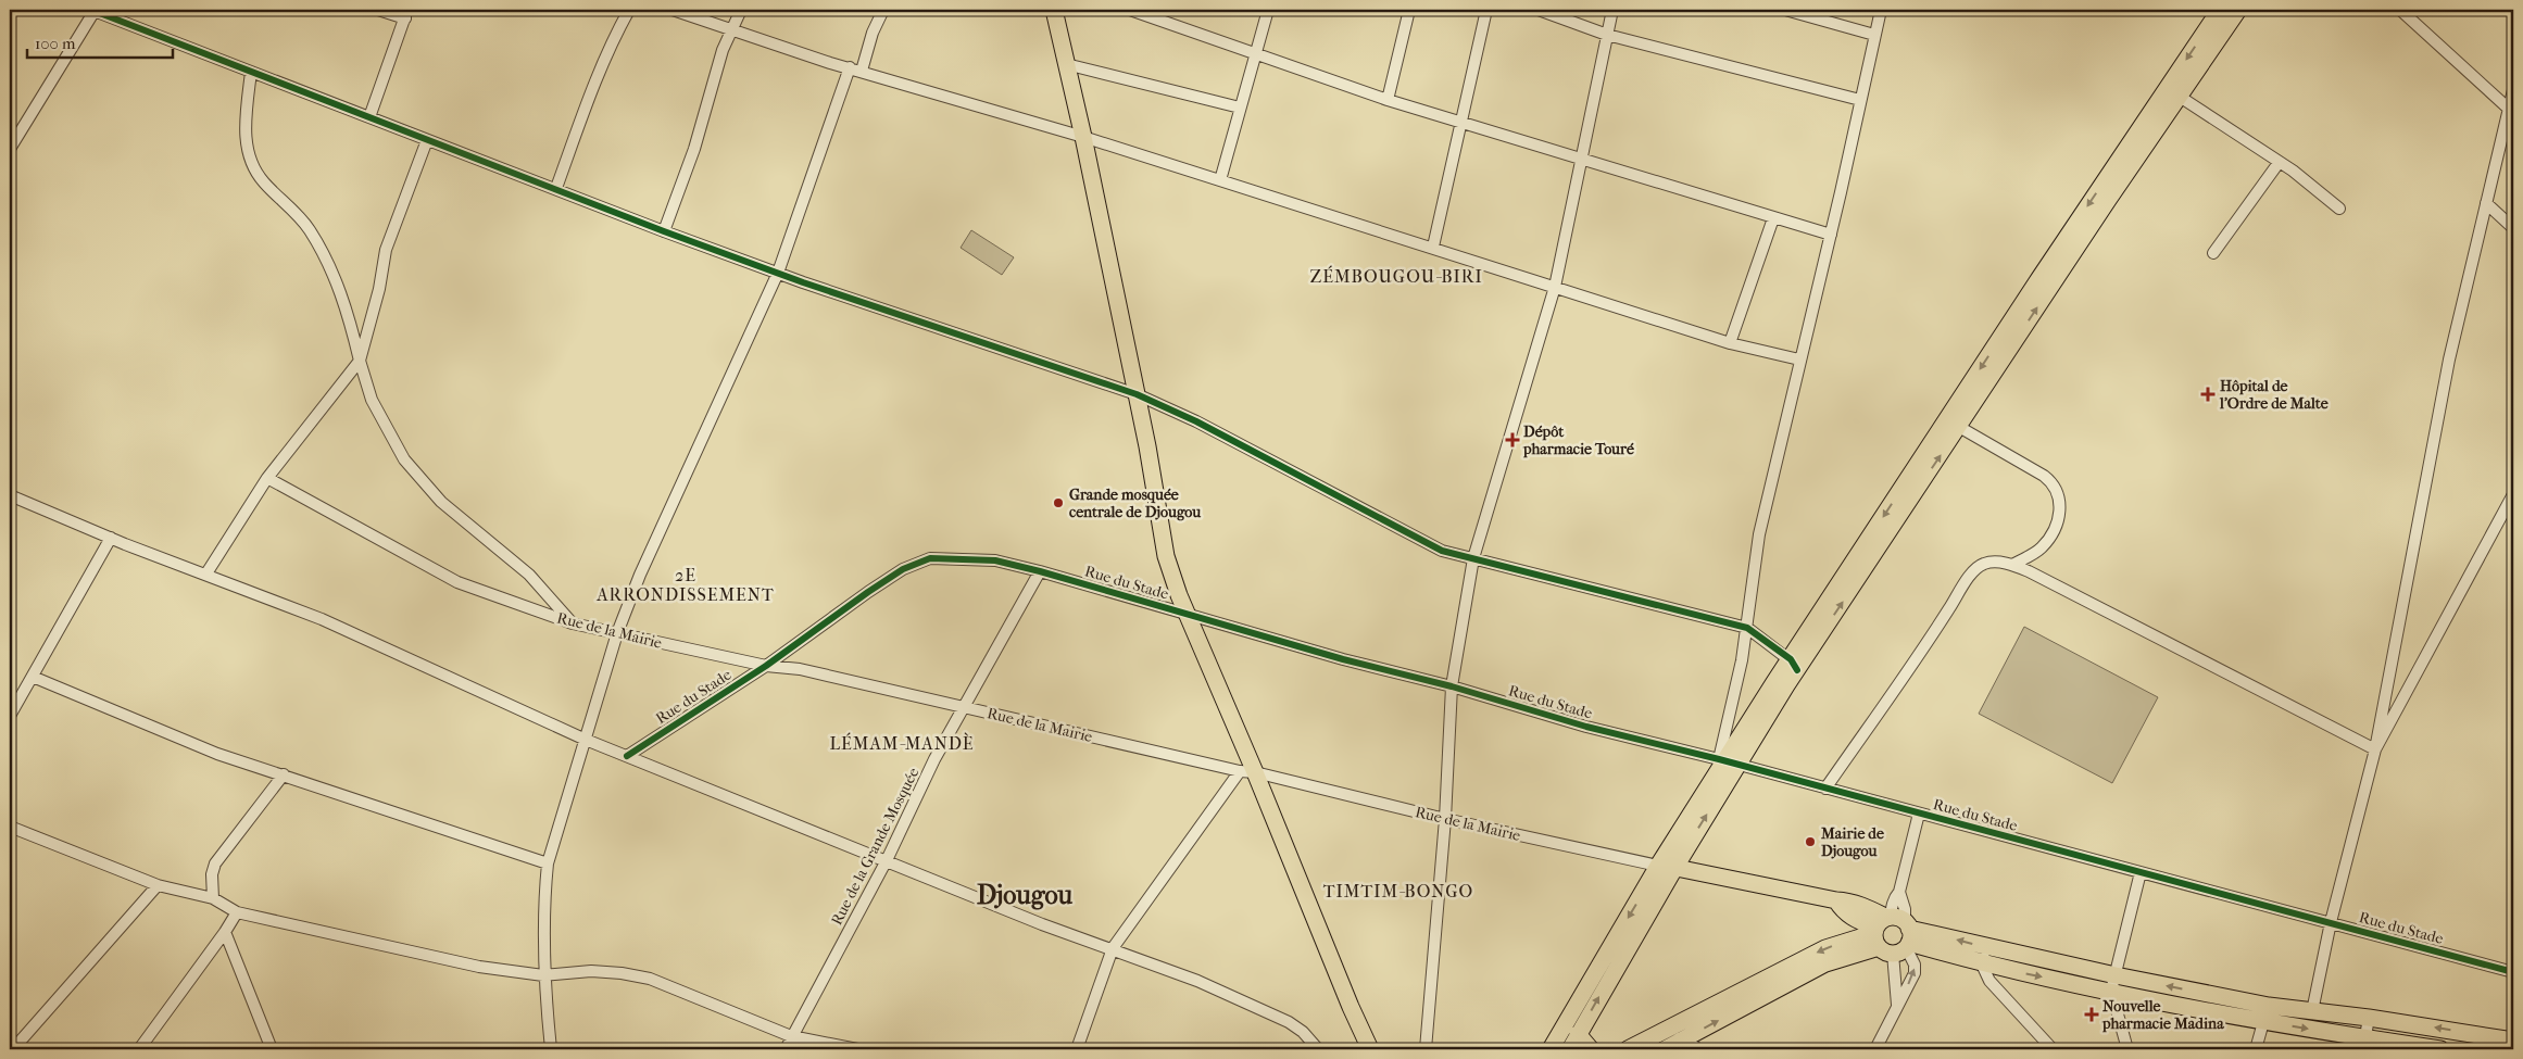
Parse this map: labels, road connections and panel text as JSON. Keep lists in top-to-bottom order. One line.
{"streets":{"main road":["Rue de la Mairie"],"street":["Rue du Stade","Rue de la Grande Mosquée"]},"crossings":[["Rue du Stade","Rue de la Mairie"],["Rue du Stade","Rue de la Grande Mosquée"],["Rue de la Mairie","Rue de la Grande Mosquée"]],"districts":["ZÉMBOUGOU-BIRI","2E ARRONDISSEMENT","LÉMAM-MANDÈ","TIMTIM-BONGO","Djougou"],"places":{"health":["Hôpital de l'Ordre de Malte","Dépôt pharmacie Touré","Nouvelle pharmacie Madina"],"other":["Grande mosquée centrale de Djougou","Mairie de Djougou"]},"scale_bar":"100 m"}
